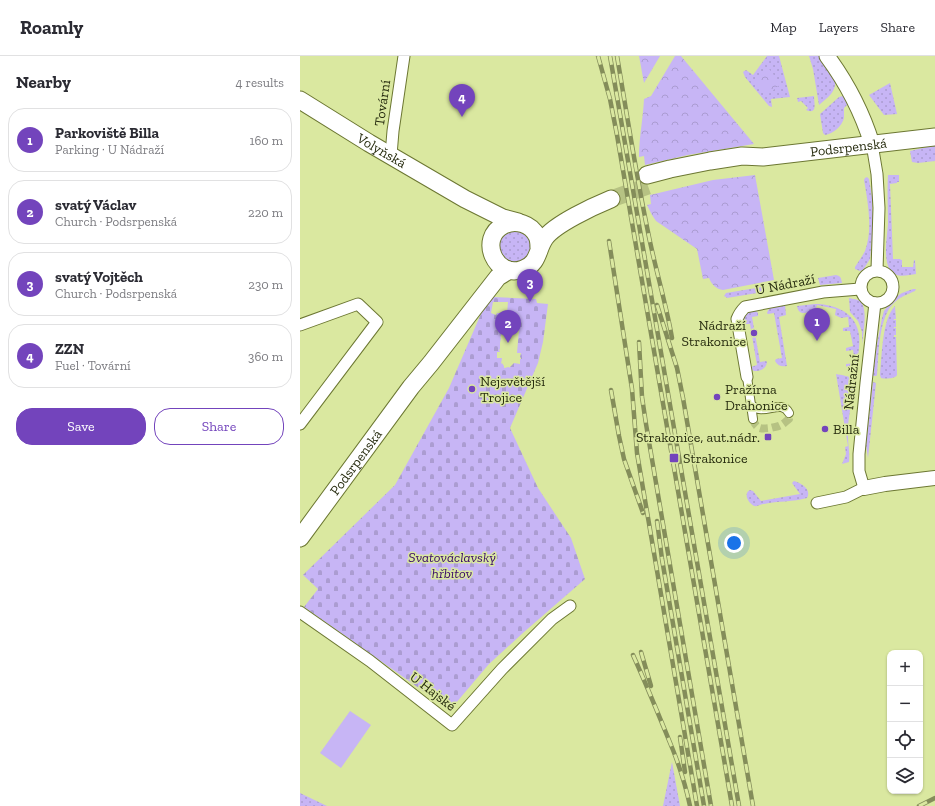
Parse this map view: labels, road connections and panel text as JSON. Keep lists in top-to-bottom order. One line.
{"streets":{"main road":["Podsrpenská","Volyňská"],"street":["Tovární","U Nádraží","Nádražní","U Hajské"]},"crossings":[["Tovární","Volyňská"],["Podsrpenská","Volyňská"],["U Nádraží","Nádražní"]],"parks":["Svatováclavský hřbitov"],"places":{"other":["Nádraží Strakonice","Nejsvětější Trojice","Pražírna Drahonice","Billa"],"transit":["Strakonice, aut.nádr.","Strakonice"]},"page":{"header":"Roamly","nav":["Map","Layers","Share"],"heading":["Nearby","4 results"],"pins":["4","3","1","2"],"list":[{"mark":"1","name":"Parkoviště Billa","note":"Parking · U Nádraží","value":"160 m"},{"mark":"2","name":"svatý Václav","note":"Church · Podsrpenská","value":"220 m"},{"mark":"3","name":"svatý Vojtěch","note":"Church · Podsrpenská","value":"230 m"},{"mark":"4","name":"ZZN","note":"Fuel · Tovární","value":"360 m"}],"buttons":["Save","Share"],"map_buttons":["+","−"]}}
